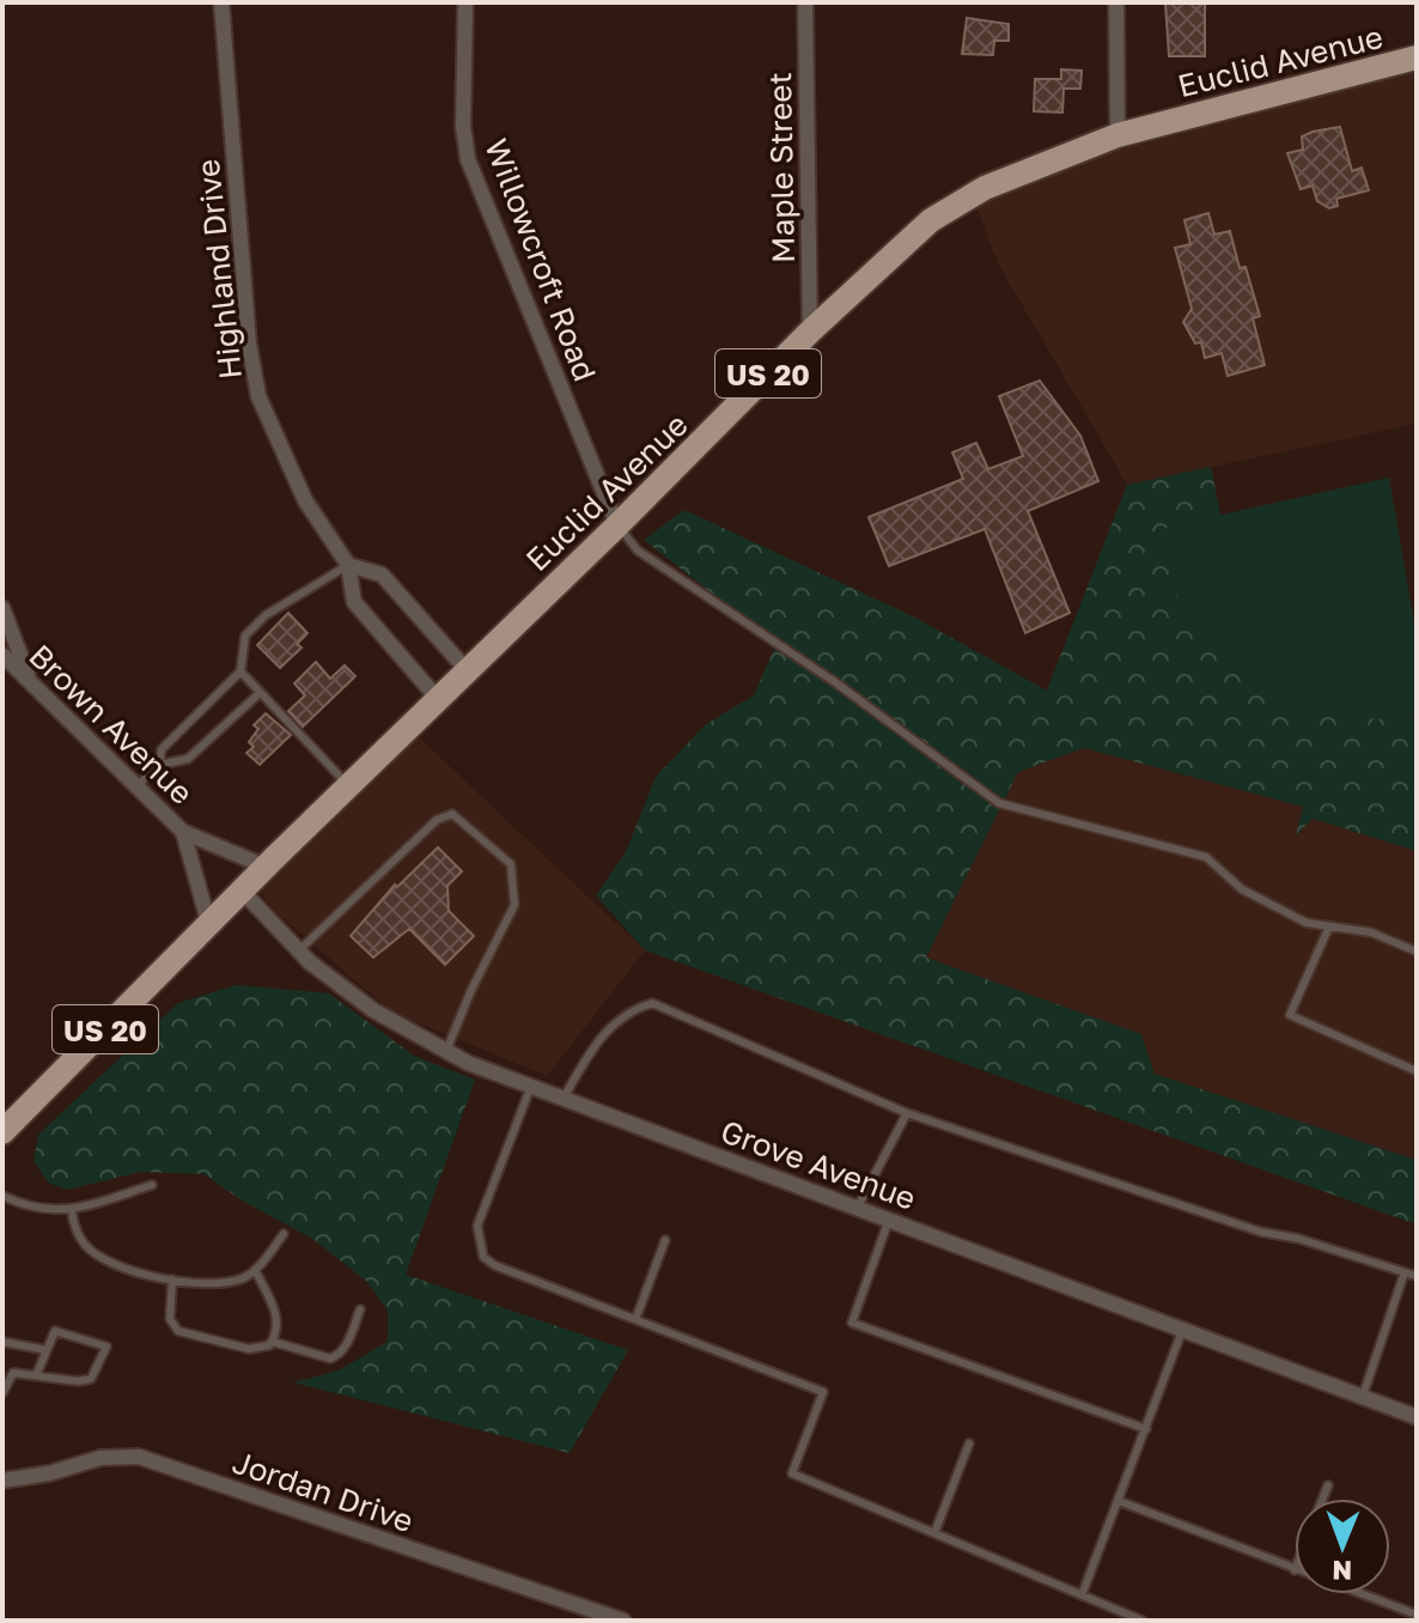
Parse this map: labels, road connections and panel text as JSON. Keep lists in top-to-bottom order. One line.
{"streets":{"main road":["Euclid Avenue","US 20"],"street":["Maple Street","Willowcroft Road","Highland Drive","Brown Avenue","Grove Avenue","Jordan Drive"]},"crossings":[["Euclid Avenue","Maple Street"],["Euclid Avenue","Willowcroft Road"],["Euclid Avenue","Highland Drive"],["Euclid Avenue","Brown Avenue"],["Euclid Avenue","Grove Avenue"]],"north":"bottom"}
